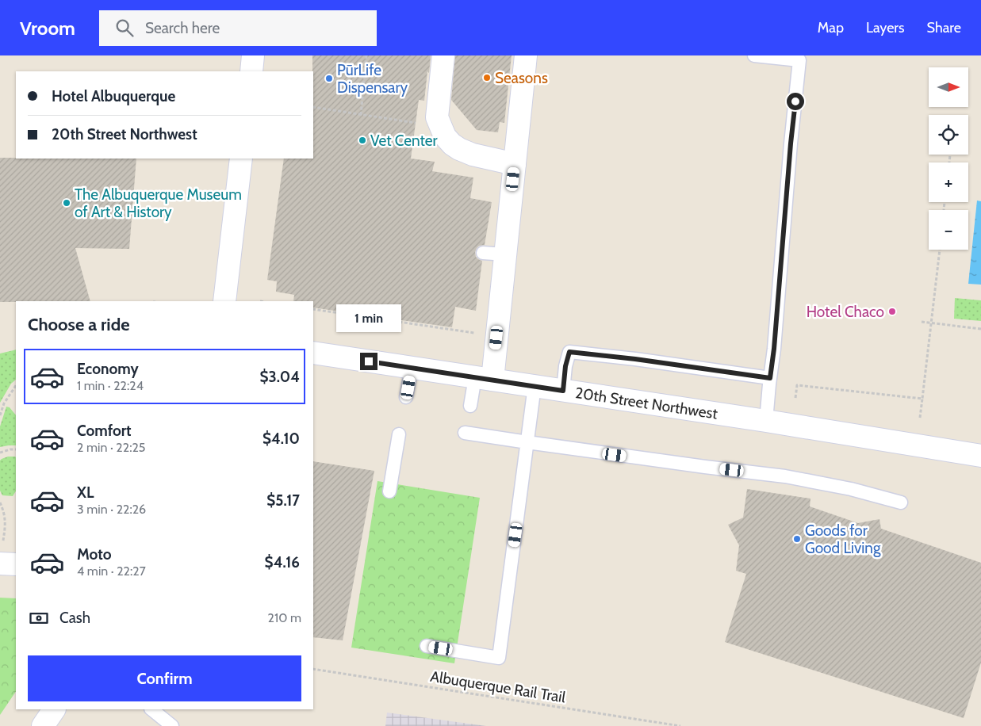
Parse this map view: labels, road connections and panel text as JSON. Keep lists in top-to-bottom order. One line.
{"streets":{"street":["20th Street Northwest"],"path":["Albuquerque Rail Trail"]},"places":["Seasons","PūrLife Dispensary","Vet Center","The Albuquerque Museum of Art & History","Hotel Chaco","Goods for Good Living"],"north":"right","page":{"header":"Vroom","search":"Search here","nav":["Map","Layers","Share"],"map_buttons":["+","−"],"banner":["Hotel Albuquerque","20th Street Northwest"],"heading":"Choose a ride","bubble":"1 min","list":[{"name":"Economy","note":"1 min · 22:24","value":"$3.04"},{"name":"Comfort","note":"2 min · 22:25","value":"$4.10"},{"name":"XL","note":"3 min · 22:26","value":"$5.17"},{"name":"Moto","note":"4 min · 22:27","value":"$4.16"}],"pay":["Cash","210 m"],"buttons":"Confirm"}}
